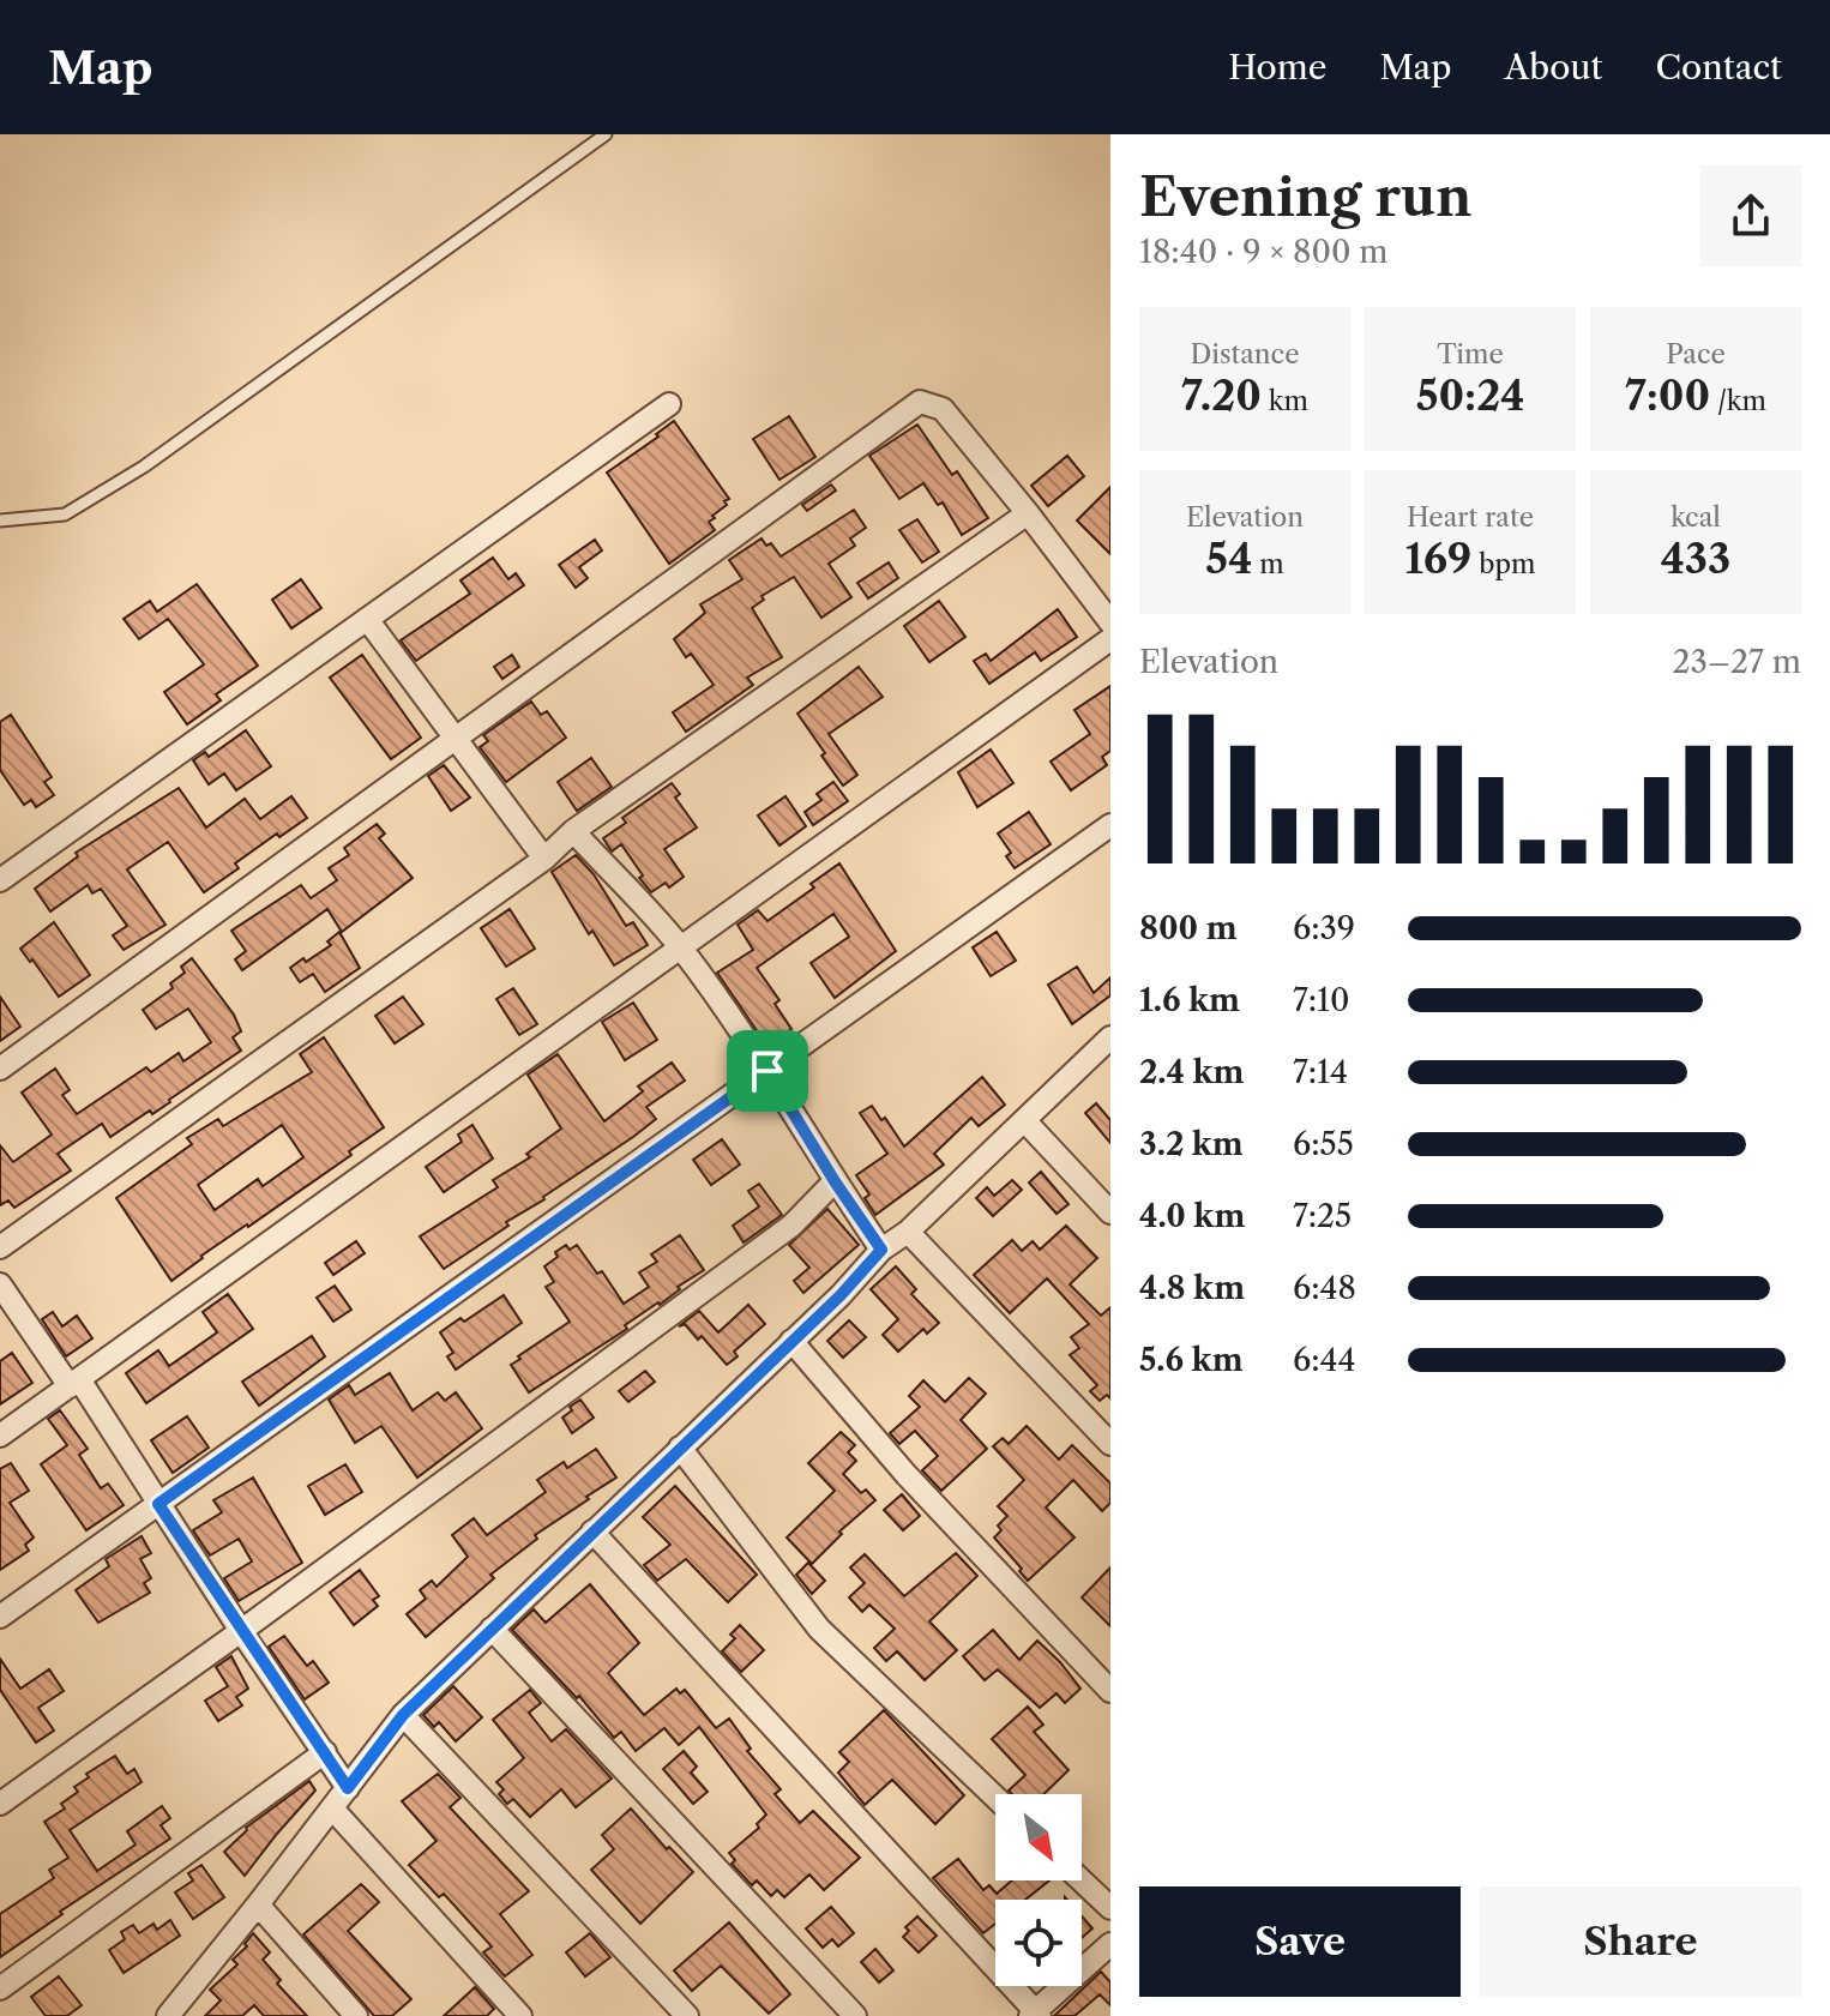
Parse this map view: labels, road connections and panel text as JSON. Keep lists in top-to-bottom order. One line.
{"north":"bottom right","page":{"header":"Map","nav":["Home","Map","About","Contact"],"heading":["Evening run","18:40 · 9 × 800 m"],"stats":[["Distance","7.20 km"],["Time","50:24"],["Pace","7:00 /km"],["Elevation","54 m"],["Heart rate","169 bpm"],["kcal","433"]],"chart":["Elevation","23–27 m"],"list":[{"name":"800 m","note":"6:39"},{"name":"1.6 km","note":"7:10"},{"name":"2.4 km","note":"7:14"},{"name":"3.2 km","note":"6:55"},{"name":"4.0 km","note":"7:25"},{"name":"4.8 km","note":"6:48"},{"name":"5.6 km","note":"6:44"}],"buttons":["Save","Share"]}}
